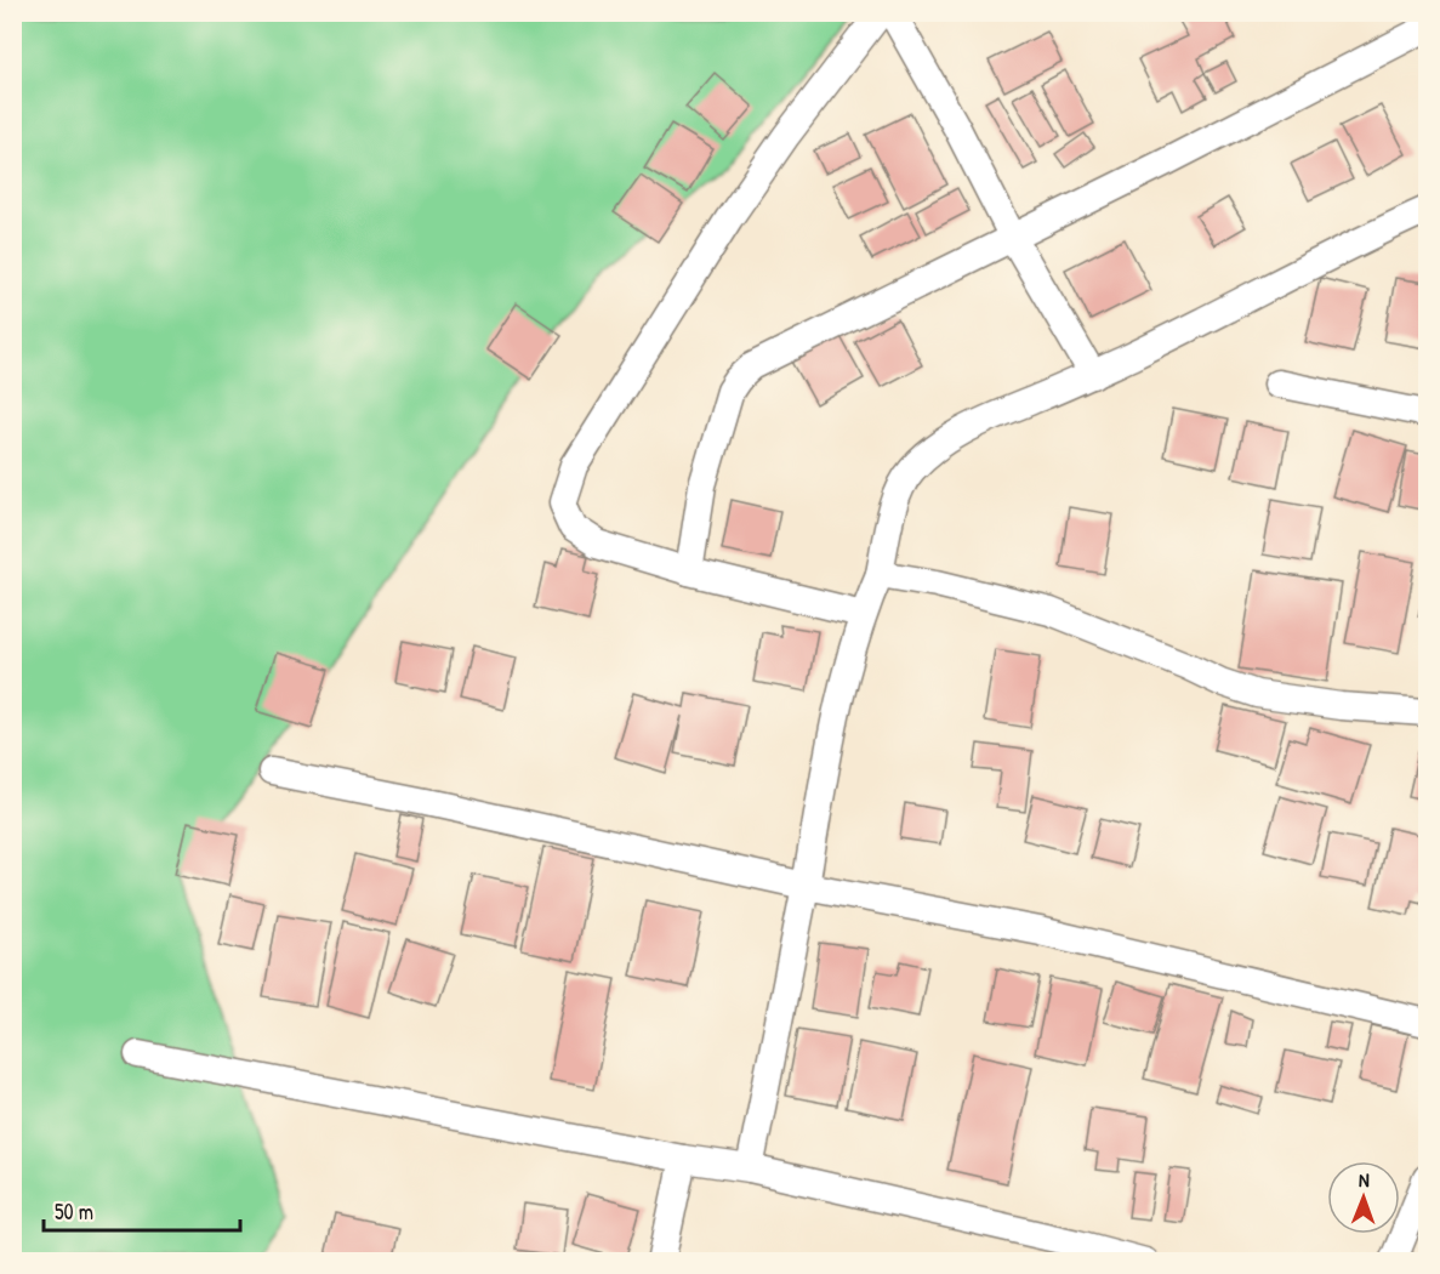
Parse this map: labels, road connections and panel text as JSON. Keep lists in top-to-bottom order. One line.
{"scale_bar":"50 m","north":"top"}
